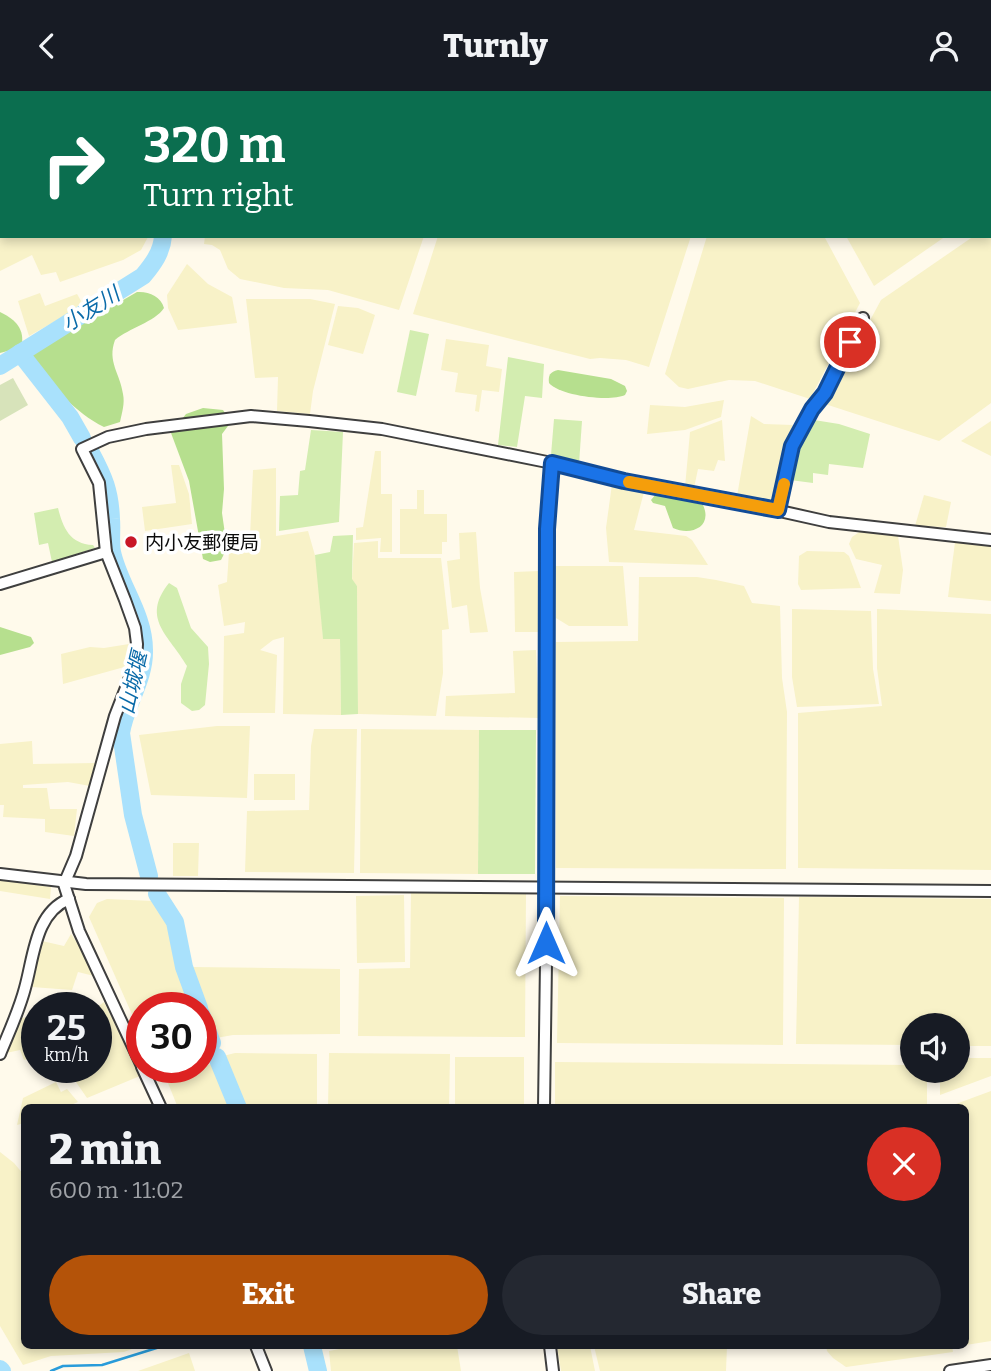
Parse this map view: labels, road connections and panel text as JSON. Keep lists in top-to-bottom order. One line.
{"water":["小友川","山城堰"],"places":["内小友郵便局"],"page":{"header":"Turnly","turn":["320 m","Turn right"],"speed":"25 km/h","limit":"30","heading":["2 min","600 m · 11:02"],"buttons":["Exit","Share"]}}
